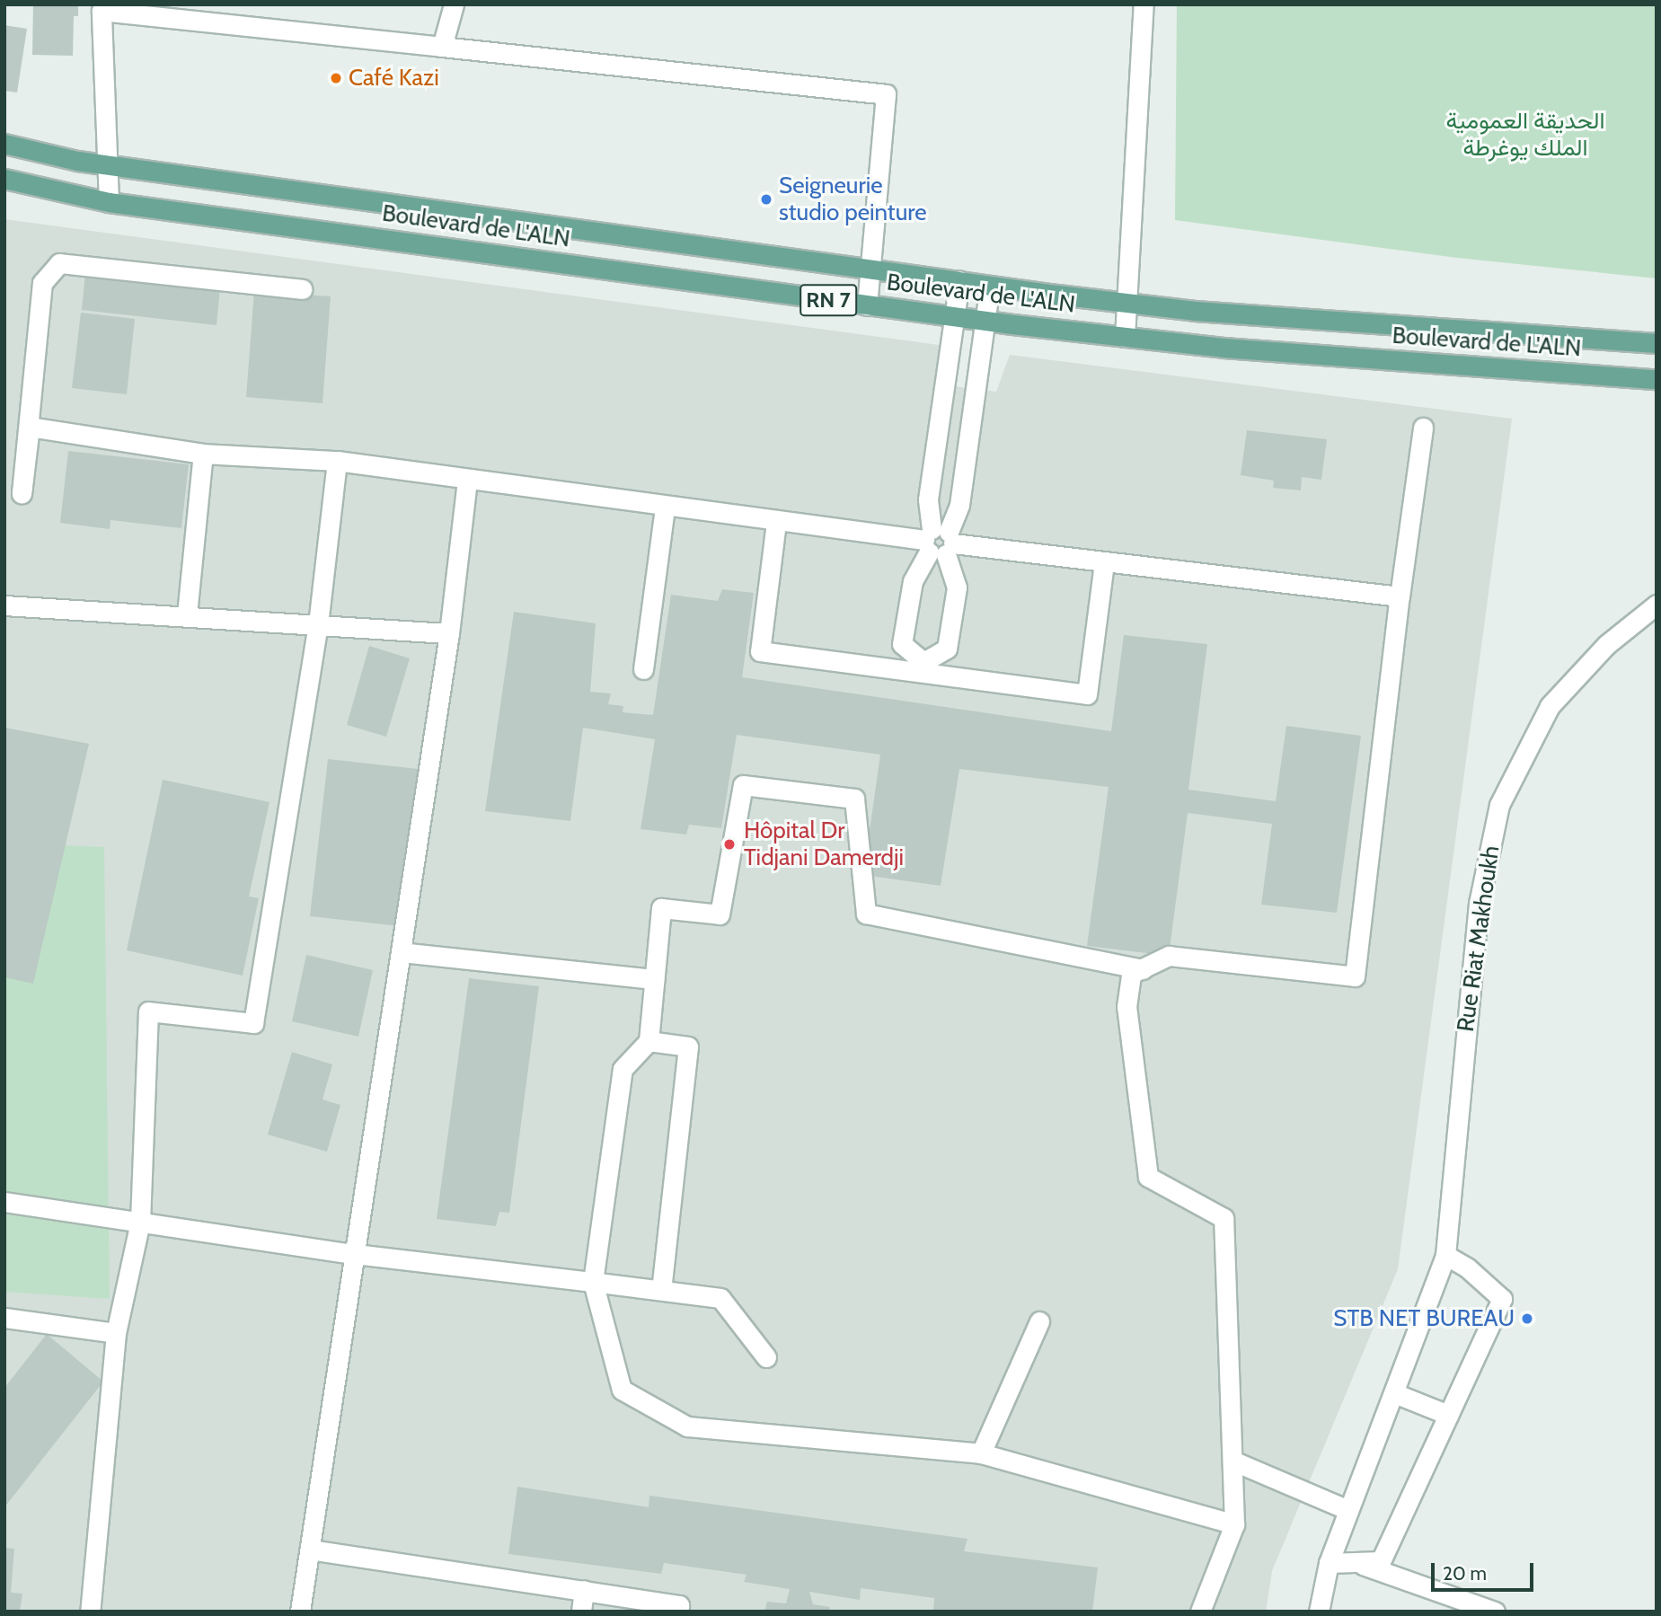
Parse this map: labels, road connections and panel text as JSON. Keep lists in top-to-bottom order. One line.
{"streets":{"main road":["Boulevard de L'ALN","RN 7"],"street":["Rue Riat Makhoukh"]},"parks":["الحديقة العمومية الملك يوغرطة"],"places":["Café Kazi","Seigneurie studio peinture","Hôpital Dr Tidjani Damerdji","STB NET BUREAU"],"scale_bar":"20 m"}
